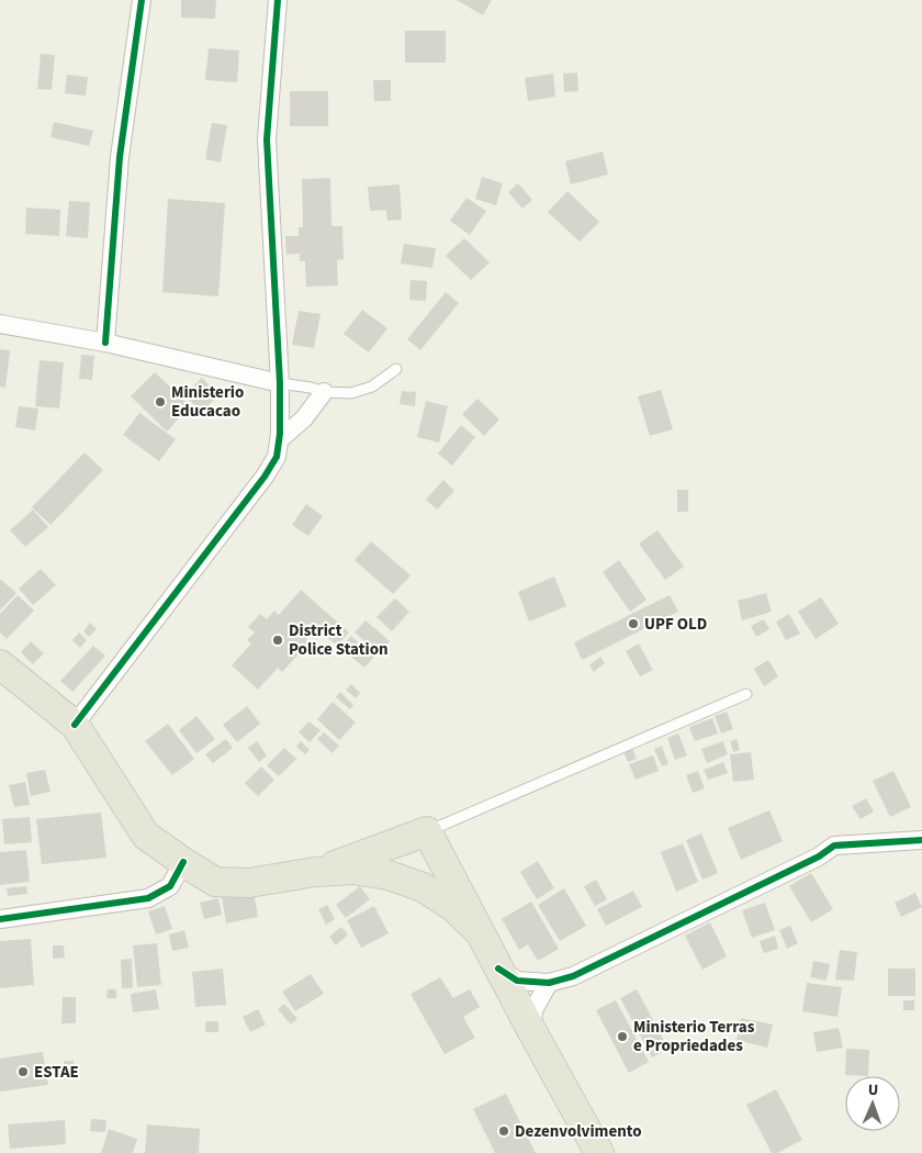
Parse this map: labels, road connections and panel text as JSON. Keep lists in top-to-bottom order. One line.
{"places":["Ministerio Educacao","UPF OLD","District Police Station","Ministerio Terras e Propriedades","ESTAE","Dezenvolvimento"],"north":"top"}
